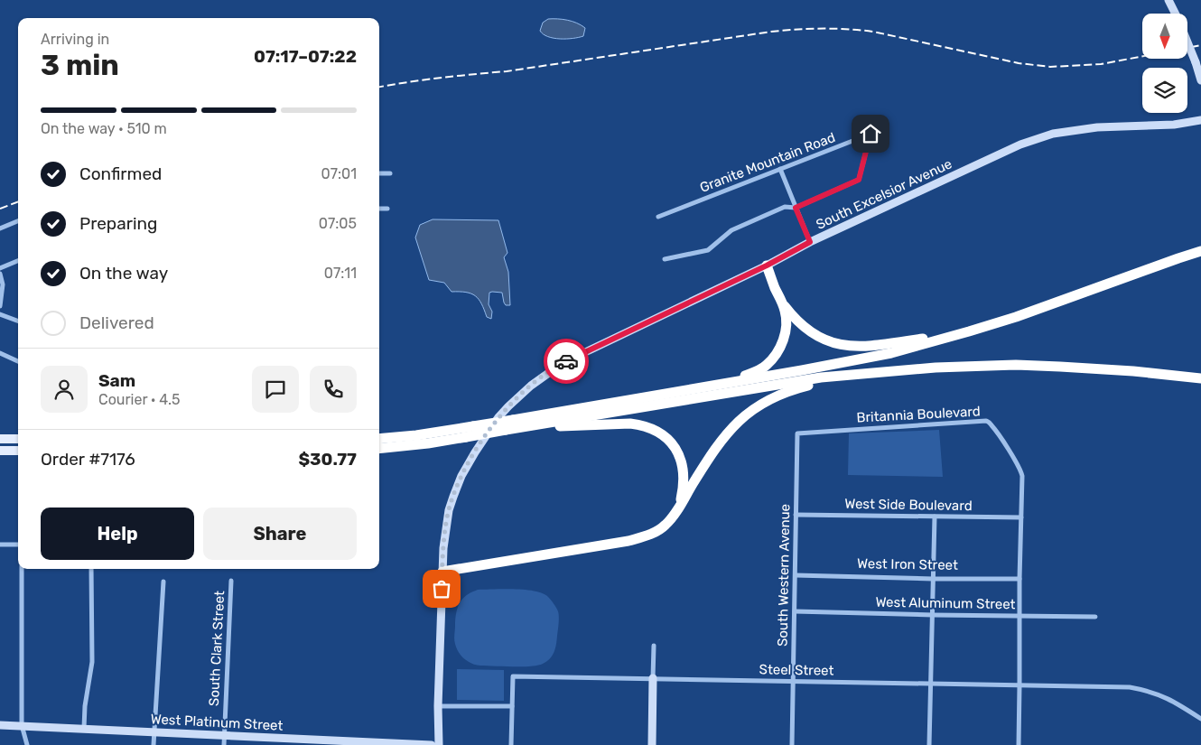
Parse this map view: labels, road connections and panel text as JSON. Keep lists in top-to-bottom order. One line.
{"streets":{"street":["Granite Mountain Road","South Excelsior Avenue","Britannia Boulevard","West Side Boulevard","West Iron Street","South Western Avenue","West Aluminum Street","South Clark Street","Steel Street","West Platinum Street"]},"crossings":[["Britannia Boulevard","West Side Boulevard"],["Britannia Boulevard","South Western Avenue"],["West Side Boulevard","South Western Avenue"],["West Iron Street","South Western Avenue"],["South Western Avenue","West Aluminum Street"],["South Western Avenue","Steel Street"],["South Clark Street","West Platinum Street"]],"north":"bottom","page":{"heading":["3 min","Arriving in","07:17–07:22"],"panel":["Sam","Courier · 4.5","Order #7176","$30.77"],"bar":"On the way · 510 m","list":[["Confirmed","07:01"],["Preparing","07:05"],["On the way","07:11"],"Delivered"],"buttons":["Help","Share"]}}
